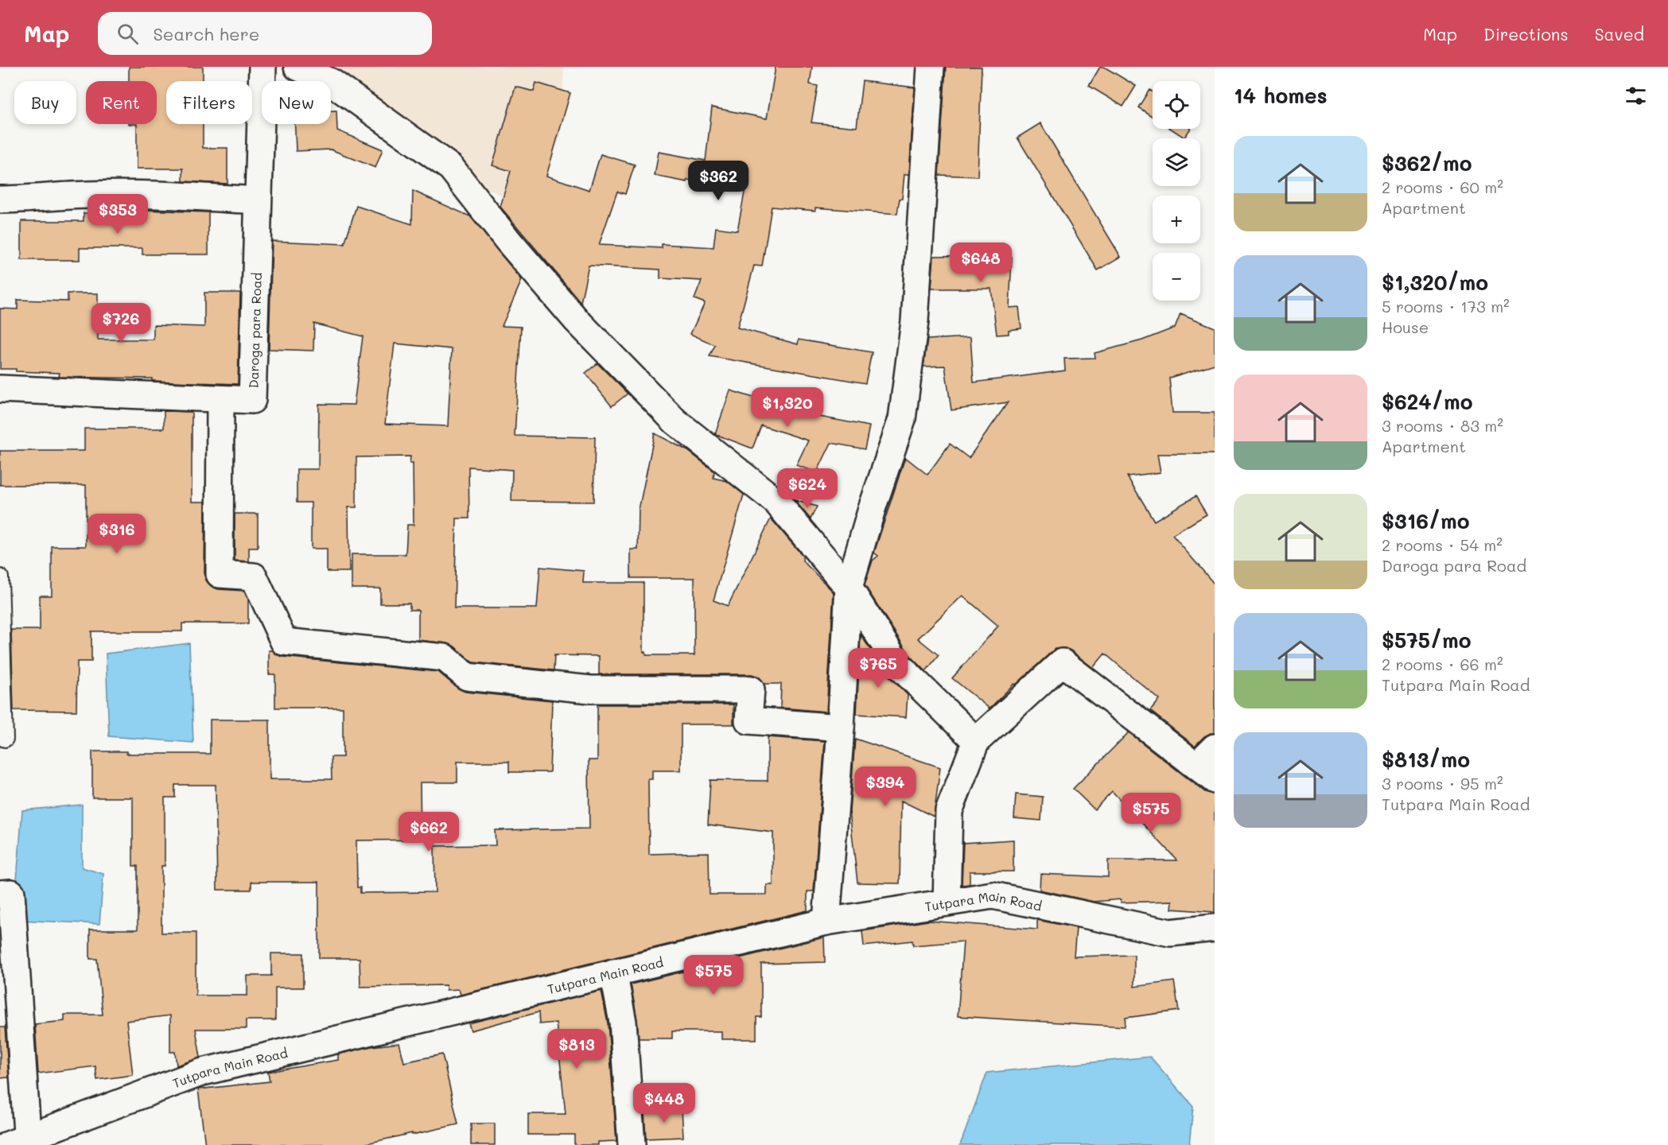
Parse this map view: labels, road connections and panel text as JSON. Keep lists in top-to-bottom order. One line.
{"streets":{"street":["Daroga para Road","Tutpara Main Road"]},"page":{"header":"Map","search":"Search here","nav":["Map","Directions","Saved"],"heading":"14 homes","map_buttons":["+","−"],"chip":["Buy","Rent","Filters","New"],"list":[{"name":"$362/mo","note":"2 rooms · 60 m² · Apartment"},{"name":"$1,320/mo","note":"5 rooms · 173 m² · House"},{"name":"$624/mo","note":"3 rooms · 83 m² · Apartment"},{"name":"$316/mo","note":"2 rooms · 54 m² · Daroga para Road"},{"name":"$575/mo","note":"2 rooms · 66 m² · Tutpara Main Road"},{"name":"$813/mo","note":"3 rooms · 95 m² · Tutpara Main Road"}],"price":["$362","$353","$648","$726","$1,320","$624","$316","$765","$394","$575","$662","$575","$813","$448"]}}
